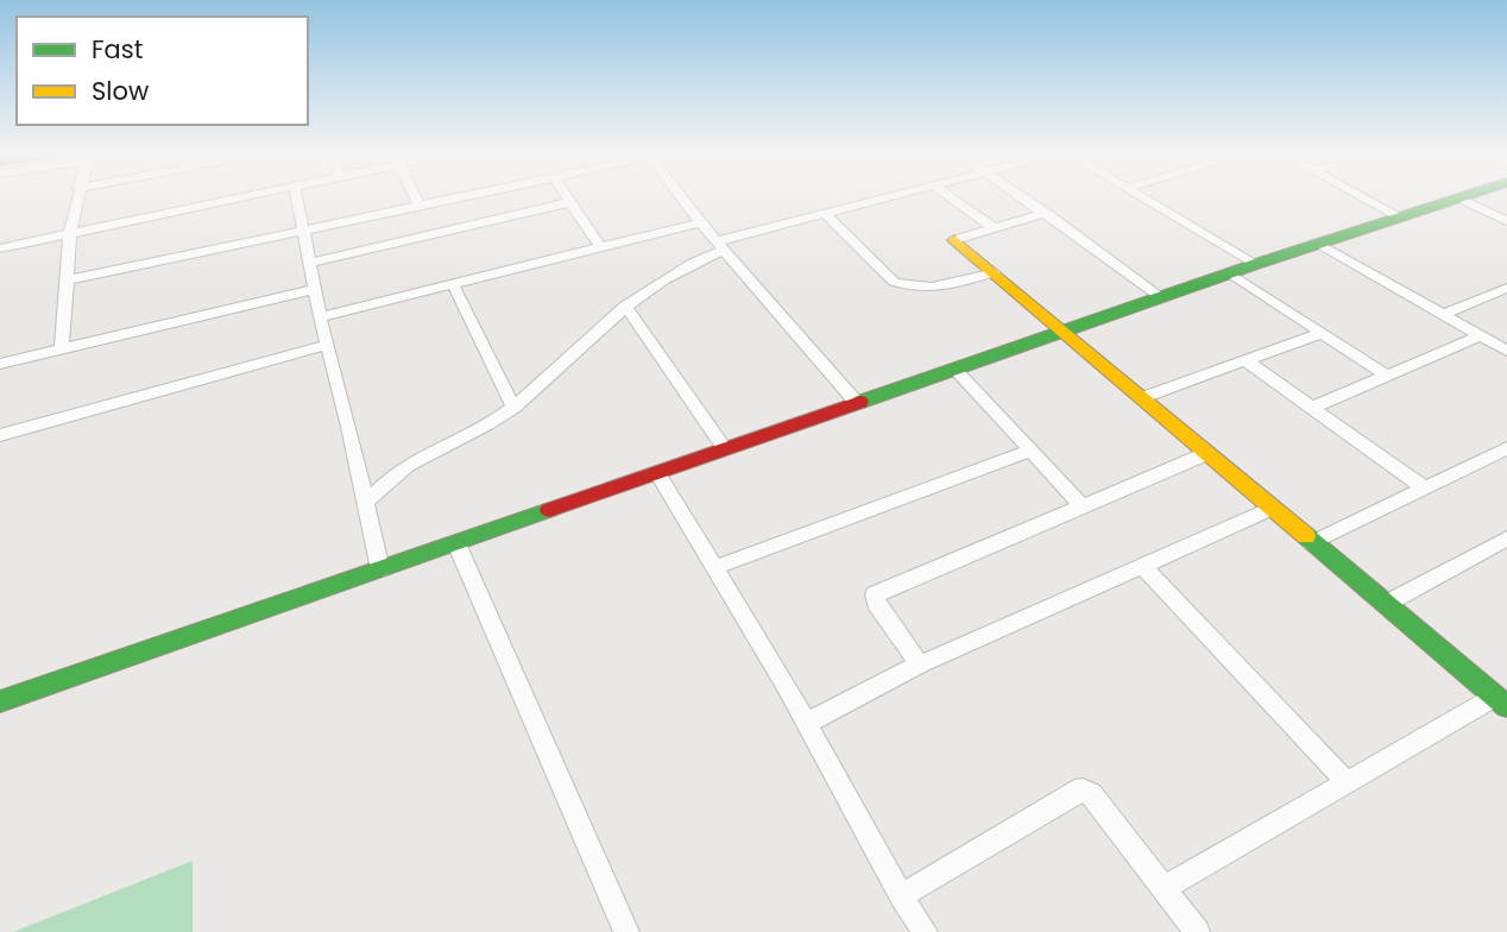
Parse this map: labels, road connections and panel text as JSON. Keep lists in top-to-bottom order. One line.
{"legend":["Fast","Slow"]}
